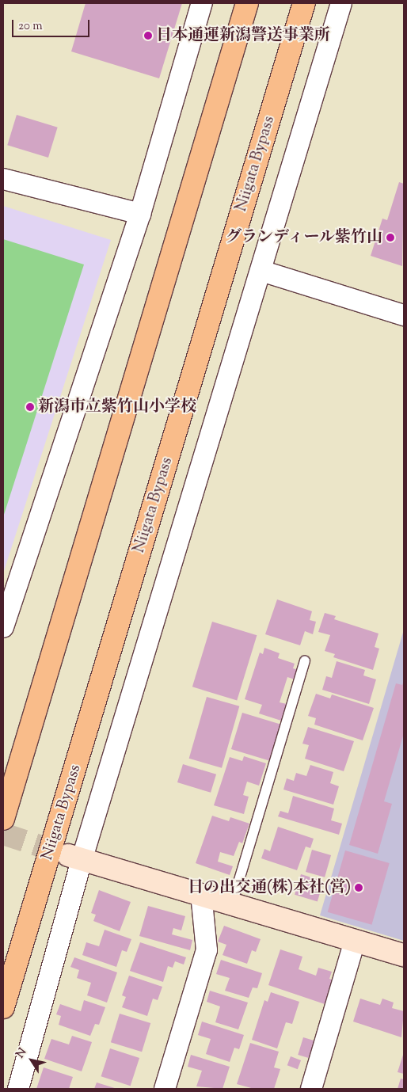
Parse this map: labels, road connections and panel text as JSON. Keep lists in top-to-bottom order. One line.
{"streets":{"highway":["Niigata Bypass"]},"places":["日本通運新潟警送事業所","グランディール紫竹山","新潟市立紫竹山小学校","日の出交通(株)本社(営)"],"scale_bar":"20 m","north":"top left"}
